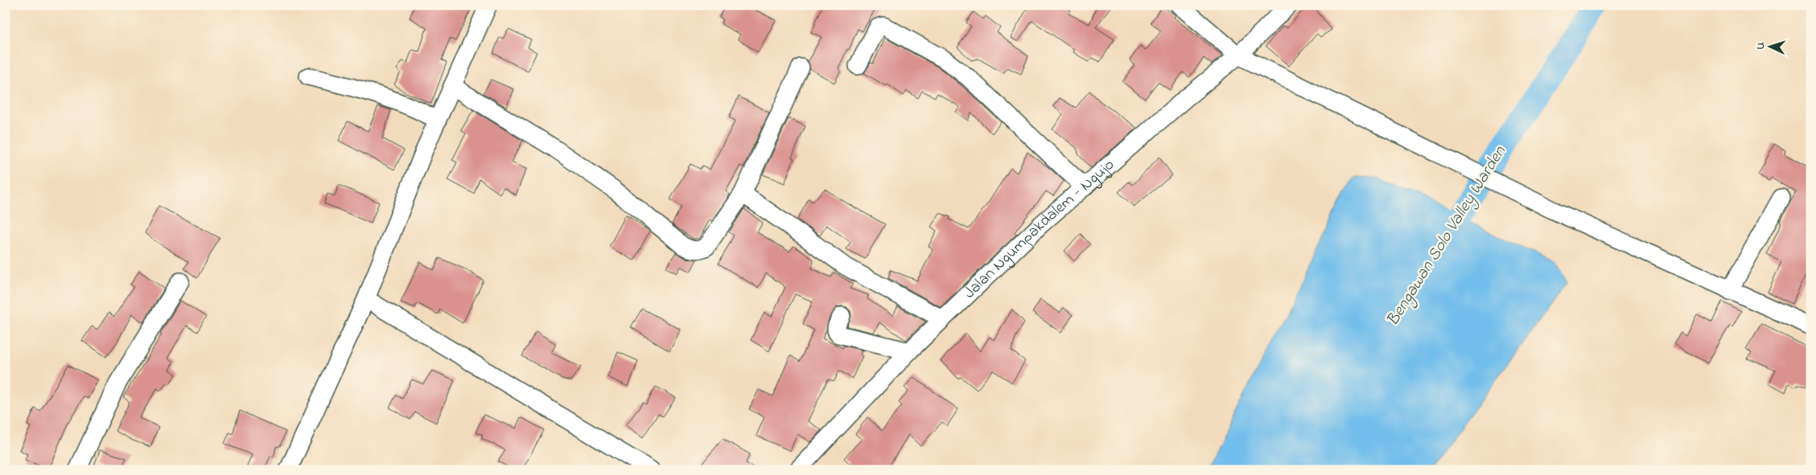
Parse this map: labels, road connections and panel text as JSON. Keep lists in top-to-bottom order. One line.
{"streets":{"street":["Jalan Ngumpakdalem - Ngujo"]},"water":["Bengawan Solo Valley Warden"],"north":"left"}
